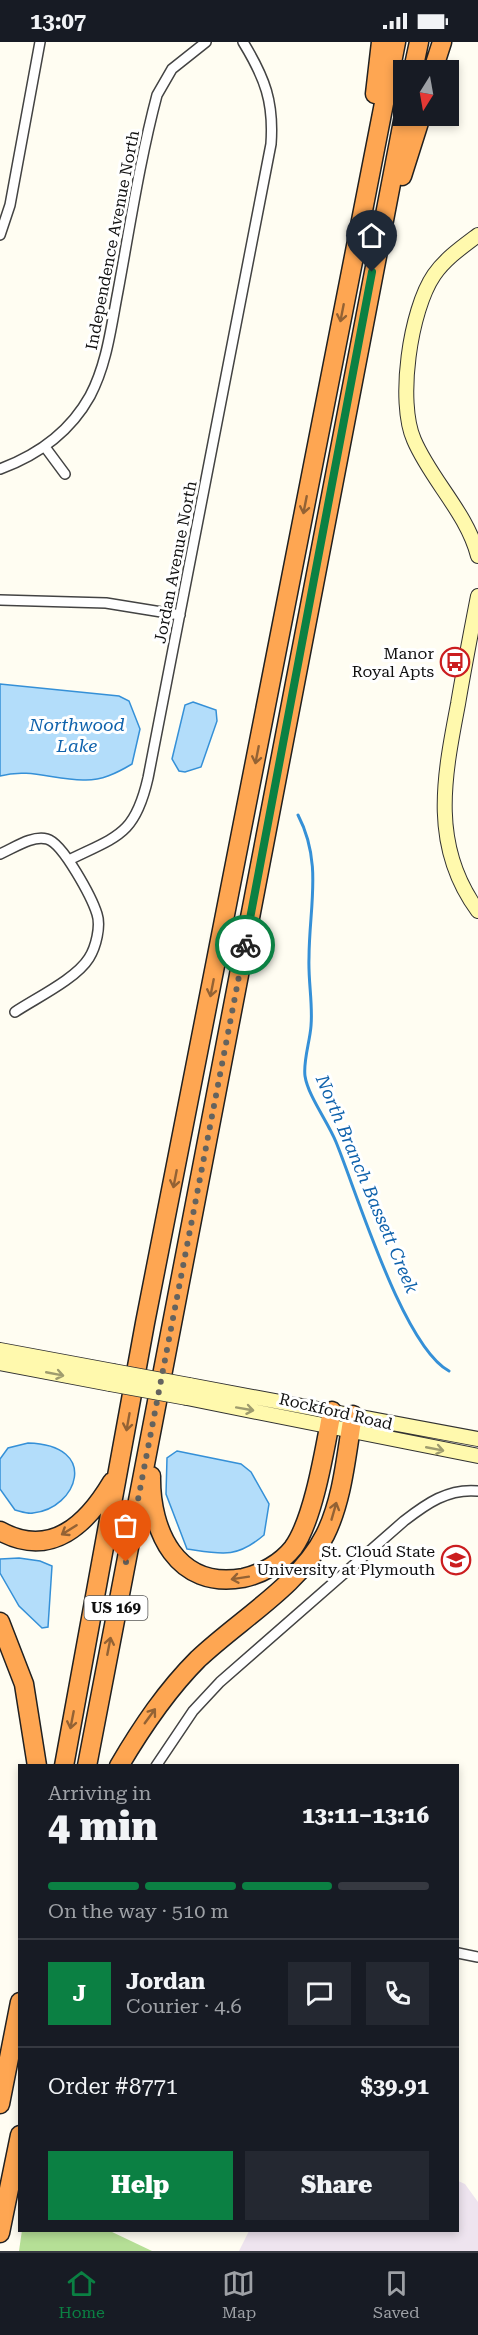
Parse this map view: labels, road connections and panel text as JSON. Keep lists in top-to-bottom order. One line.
{"streets":{"highway":["US 169"],"main road":["Rockford Road"],"street":["Independence Avenue North","Jordan Avenue North"]},"water":["Northwood Lake","North Branch Bassett Creek"],"places":{"bus stop":["Manor Royal Apts"],"school or university":["St. Cloud State University at Plymouth"]},"north":"bottom","page":{"status":"13:07","heading":["4 min","Arriving in","13:11–13:16"],"panel":["Jordan","Courier · 4.6","Order #8771","$39.91"],"bar":"On the way · 510 m","round":"J","buttons":["Help","Share"],"tabs":["Home","Map","Saved"]}}
